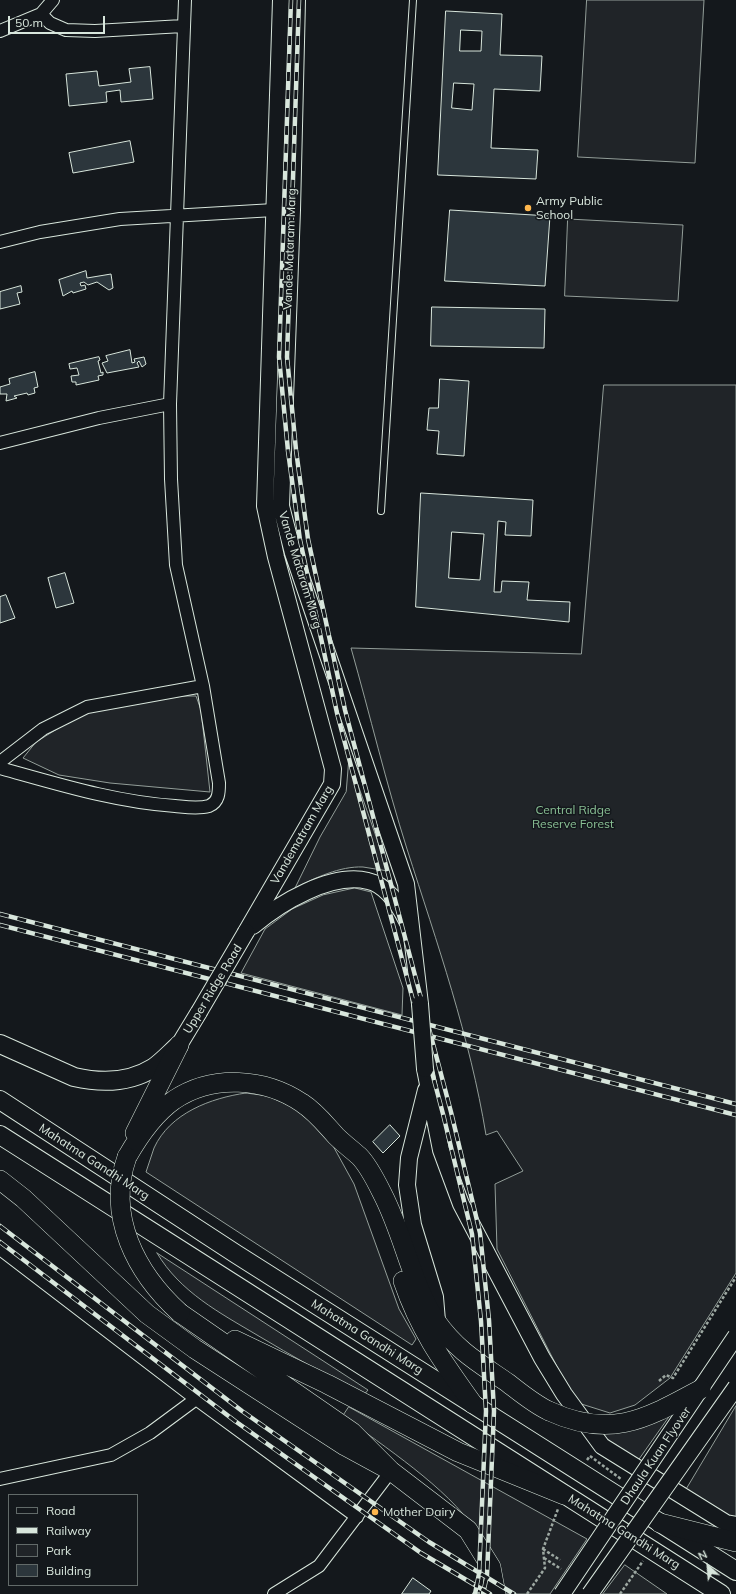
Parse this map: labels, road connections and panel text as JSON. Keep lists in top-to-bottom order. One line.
{"streets":{"main road":["Vande Mataram Marg","Vandematram Marg","Upper Ridge Road","Mahatma Gandhi Marg","Dhaula Kuan Flyover"]},"crossings":[["Vande Mataram Marg","Vandematram Marg"],["Vandematram Marg","Upper Ridge Road"]],"parks":["Central Ridge Reserve Forest"],"places":["Army Public School","Mother Dairy"],"legend":["Road","Railway","Park","Building"],"scale_bar":"50 m","north":"top left"}
